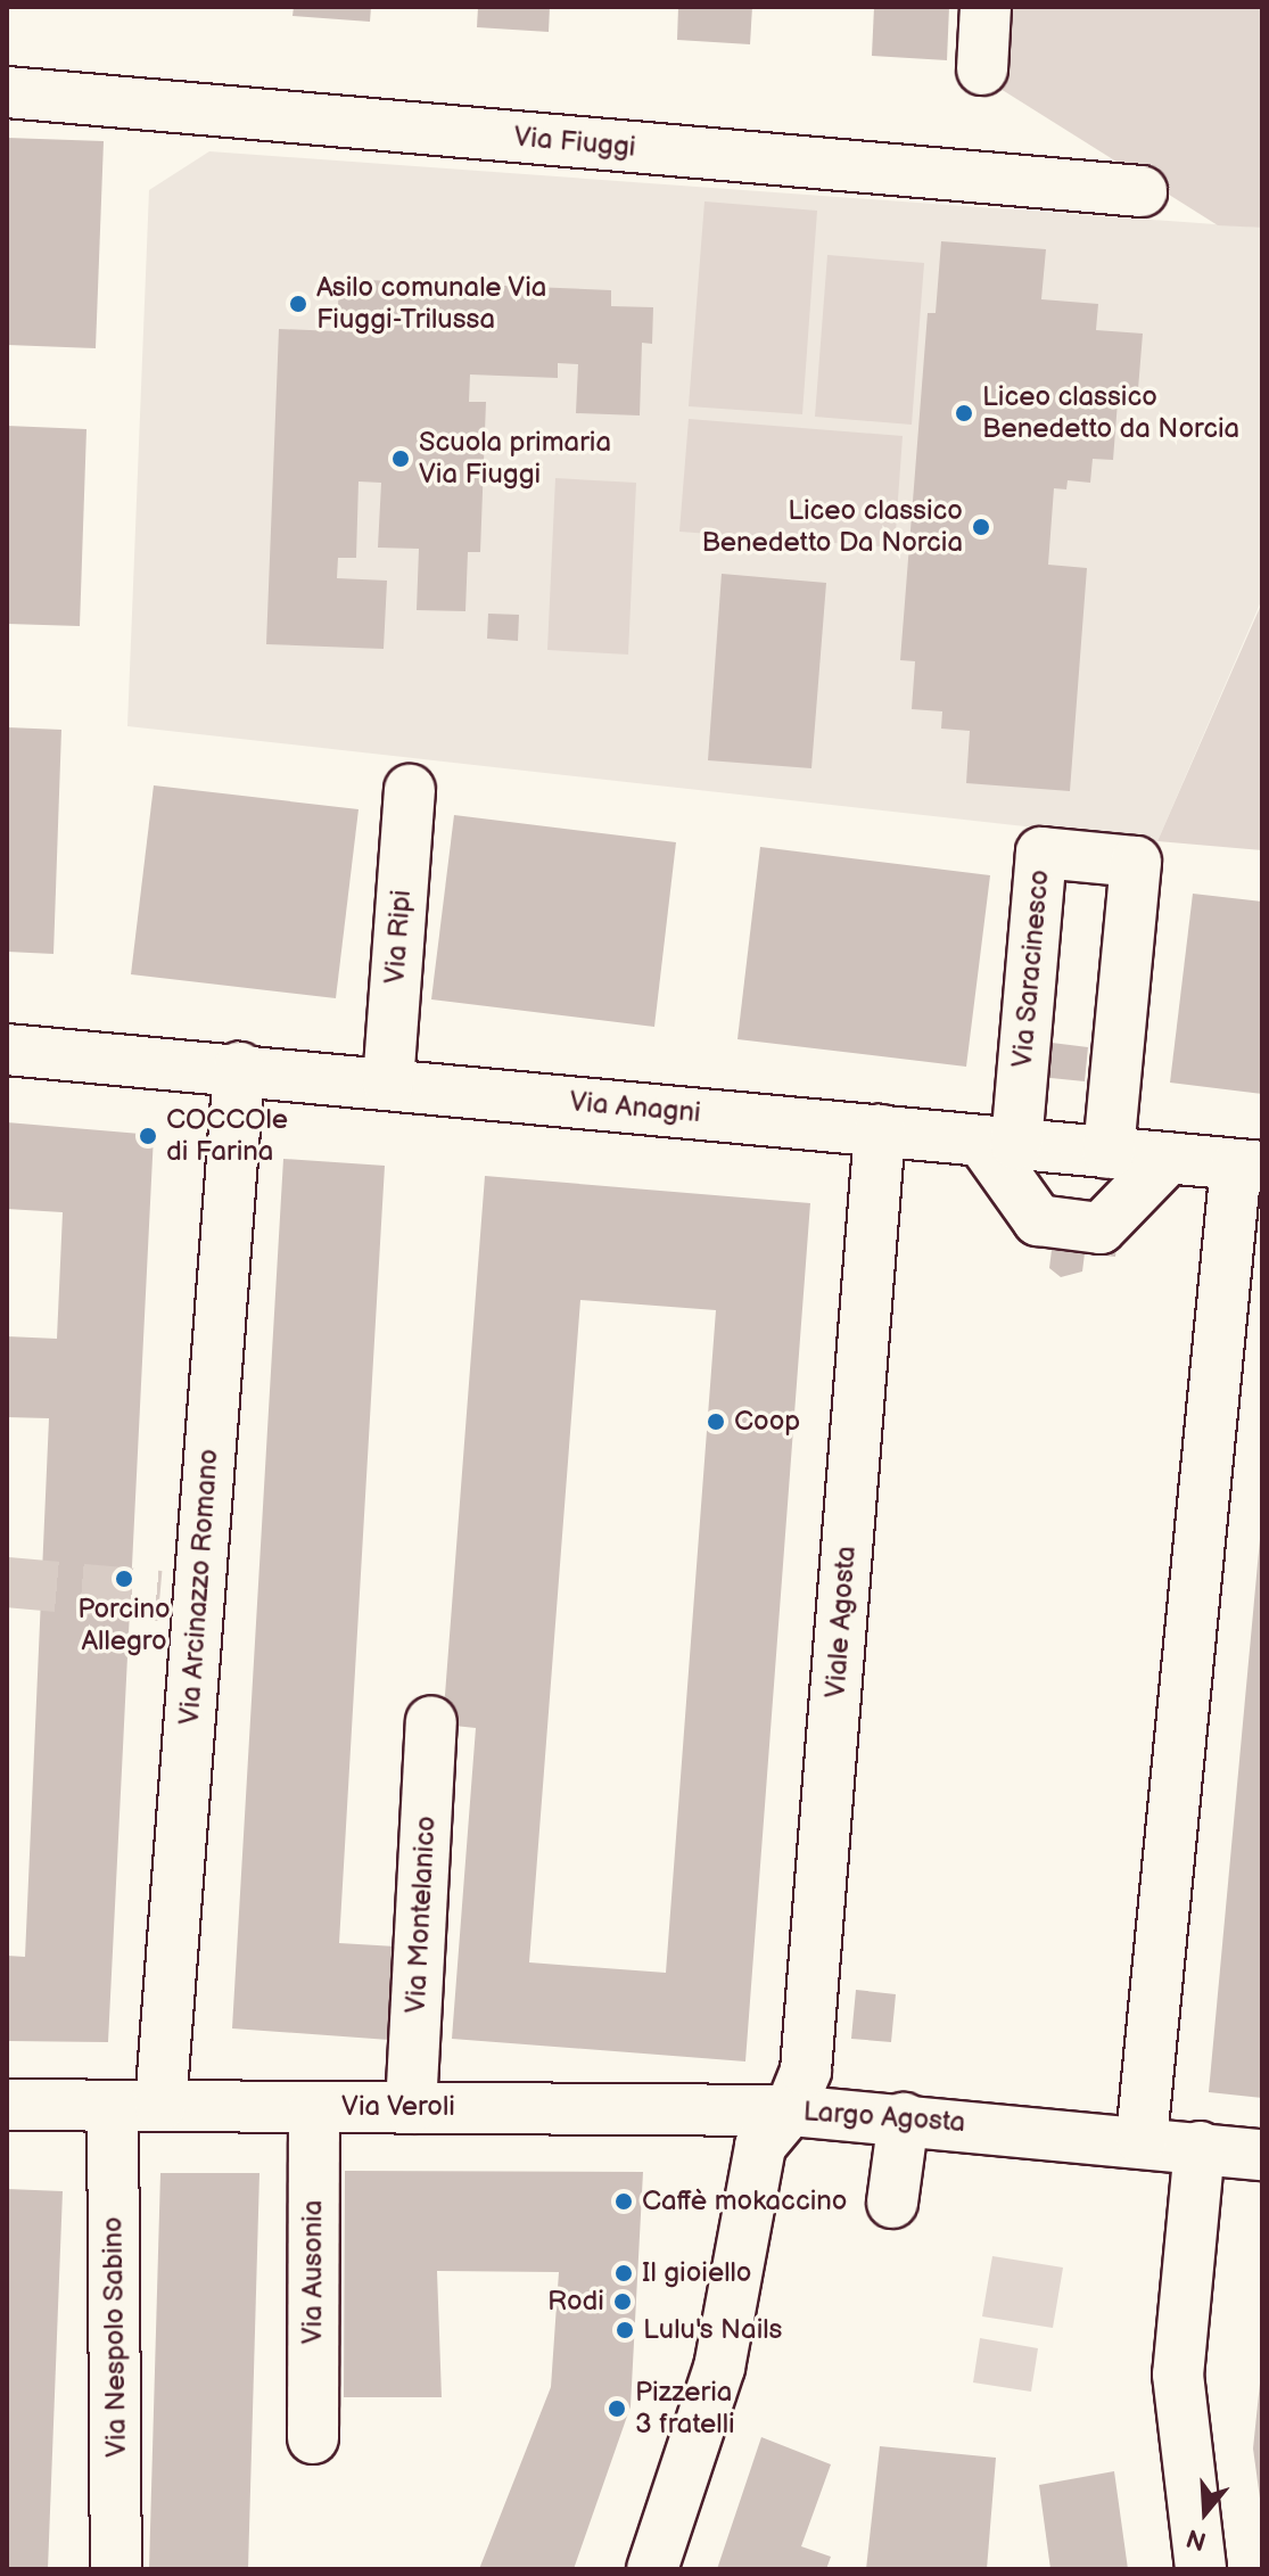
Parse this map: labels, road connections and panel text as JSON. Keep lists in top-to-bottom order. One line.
{"streets":{"street":["Via Fiuggi","Via Ripi","Via Saracinesco","Via Anagni","Via Arcinazzo Romano","Viale Agosta","Via Montelanico","Via Veroli","Largo Agosta","Via Ausonia","Via Nespolo Sabino"]},"crossings":[["Via Ripi","Via Anagni"],["Via Saracinesco","Via Anagni"],["Via Anagni","Via Arcinazzo Romano"],["Via Anagni","Viale Agosta"],["Via Arcinazzo Romano","Via Veroli"],["Via Arcinazzo Romano","Via Nespolo Sabino"],["Viale Agosta","Via Veroli"],["Viale Agosta","Largo Agosta"],["Via Montelanico","Via Veroli"],["Via Veroli","Largo Agosta"],["Via Veroli","Via Ausonia"],["Via Veroli","Via Nespolo Sabino"]],"places":["Asilo comunale Via Fiuggi-Trilussa","Liceo classico Benedetto da Norcia","Scuola primaria Via Fiuggi","Liceo classico Benedetto Da Norcia","COCCOle di Farina","Coop","Porcino Allegro","Caffè mokaccino","Il gioiello","Rodi","Lulu's Nails","Pizzeria 3 fratelli"],"north":"bottom"}
